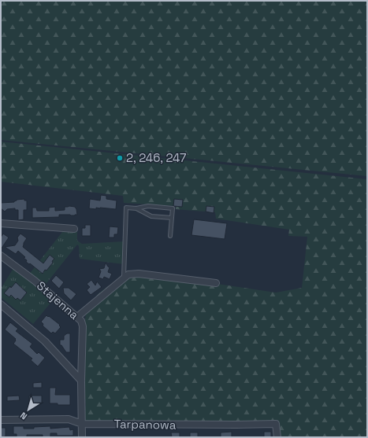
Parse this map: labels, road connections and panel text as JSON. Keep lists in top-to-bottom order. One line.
{"streets":{"street":["Stajenna","Tarpanowa"]},"crossings":[["Stajenna","Tarpanowa"]],"places":["2, 246, 247"],"north":"bottom left"}
